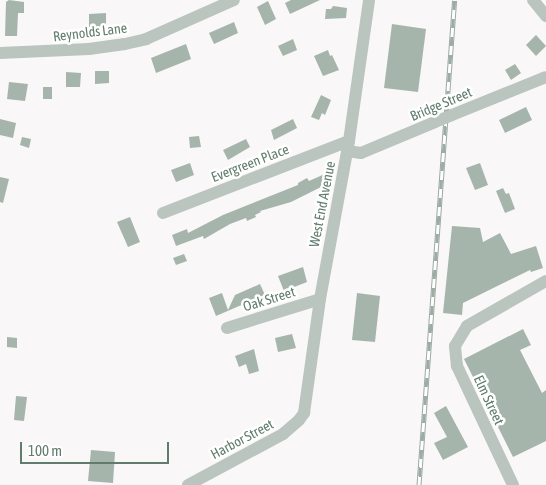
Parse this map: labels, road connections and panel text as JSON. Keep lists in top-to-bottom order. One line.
{"streets":{"street":["Reynolds Lane","Bridge Street","Evergreen Place","West End Avenue","Oak Street","Elm Street","Harbor Street"]},"crossings":[["Bridge Street","Evergreen Place"],["Bridge Street","West End Avenue"],["Evergreen Place","West End Avenue"],["West End Avenue","Oak Street"],["West End Avenue","Harbor Street"]],"scale_bar":"100 m"}
